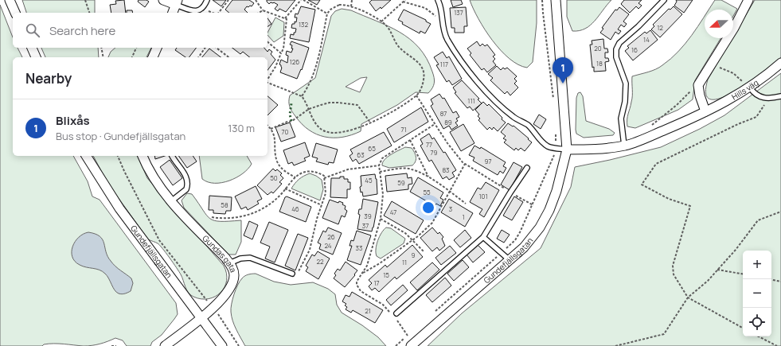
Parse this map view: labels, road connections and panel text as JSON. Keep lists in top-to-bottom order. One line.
{"streets":{"street":["Hills väg","Gundefjällsgatan","Gundas gata"]},"crossings":[["Gundefjällsgatan","Gundas gata"]],"house_numbers":["137","132","12","14","20","16","126","18","117","111","87","89","71","70","77","65","79","63","97","83","50","45","59","55","101","58","46","3","47","39","1","37","26","24","33","9","22","11","15","17","21"],"north":"left","page":{"search":"Search here","pins":"1","heading":"Nearby","list":[{"mark":"1","name":"Blixås","note":"Bus stop · Gundefjällsgatan","value":"130 m"}],"map_buttons":["+","−"]}}
